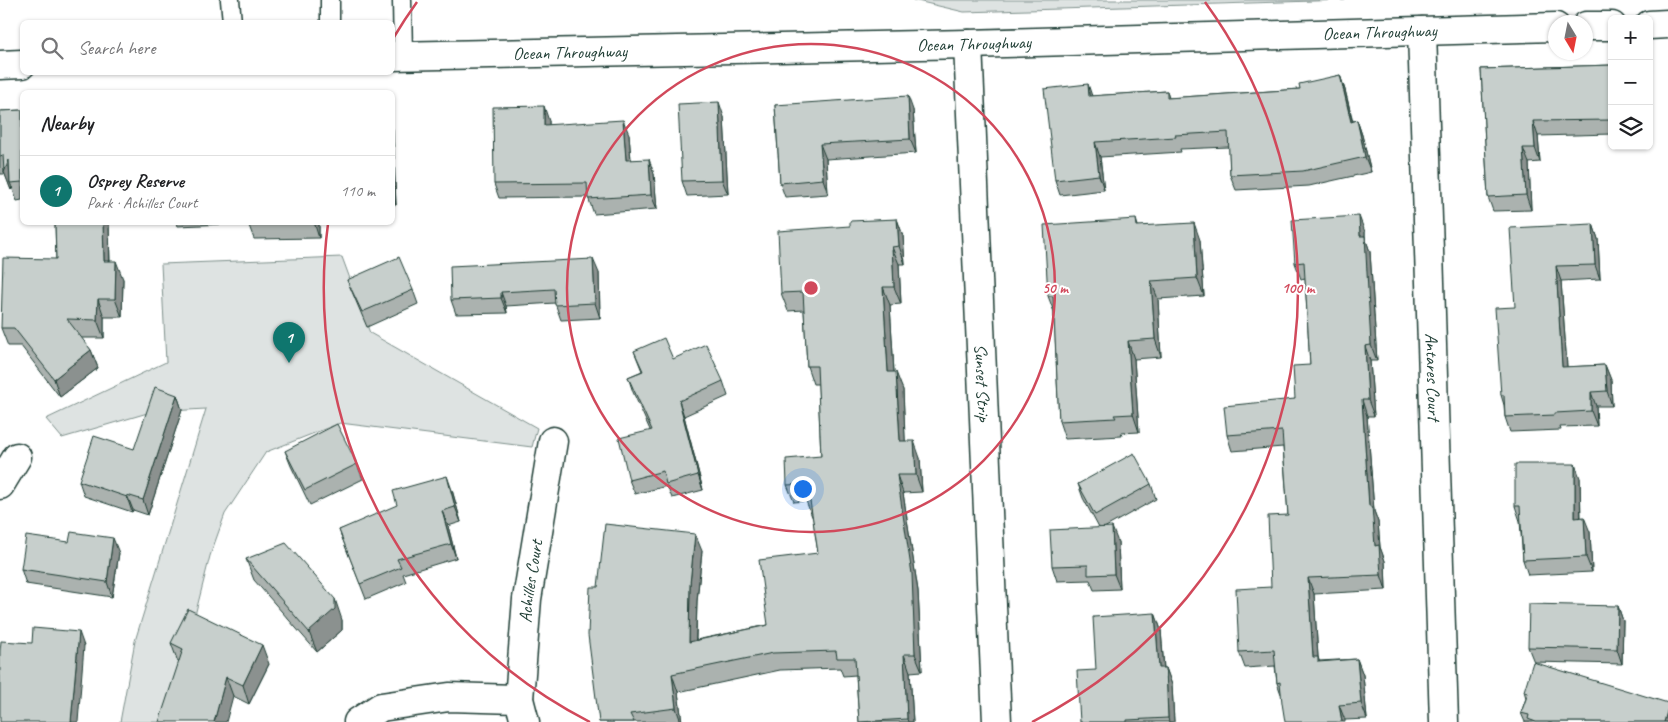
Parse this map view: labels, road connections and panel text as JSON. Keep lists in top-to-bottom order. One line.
{"streets":{"street":["Ocean Throughway","Antares Court","Sunset Strip","Achilles Court"]},"crossings":[["Ocean Throughway","Antares Court"],["Ocean Throughway","Sunset Strip"]],"north":"bottom","page":{"map_buttons":["+","−"],"search":"Search here","heading":"Nearby","list":[{"mark":"1","name":"Osprey Reserve","note":"Park · Achilles Court","value":"110 m"}],"pins":"1"},"rings":["50 m","100 m"]}
